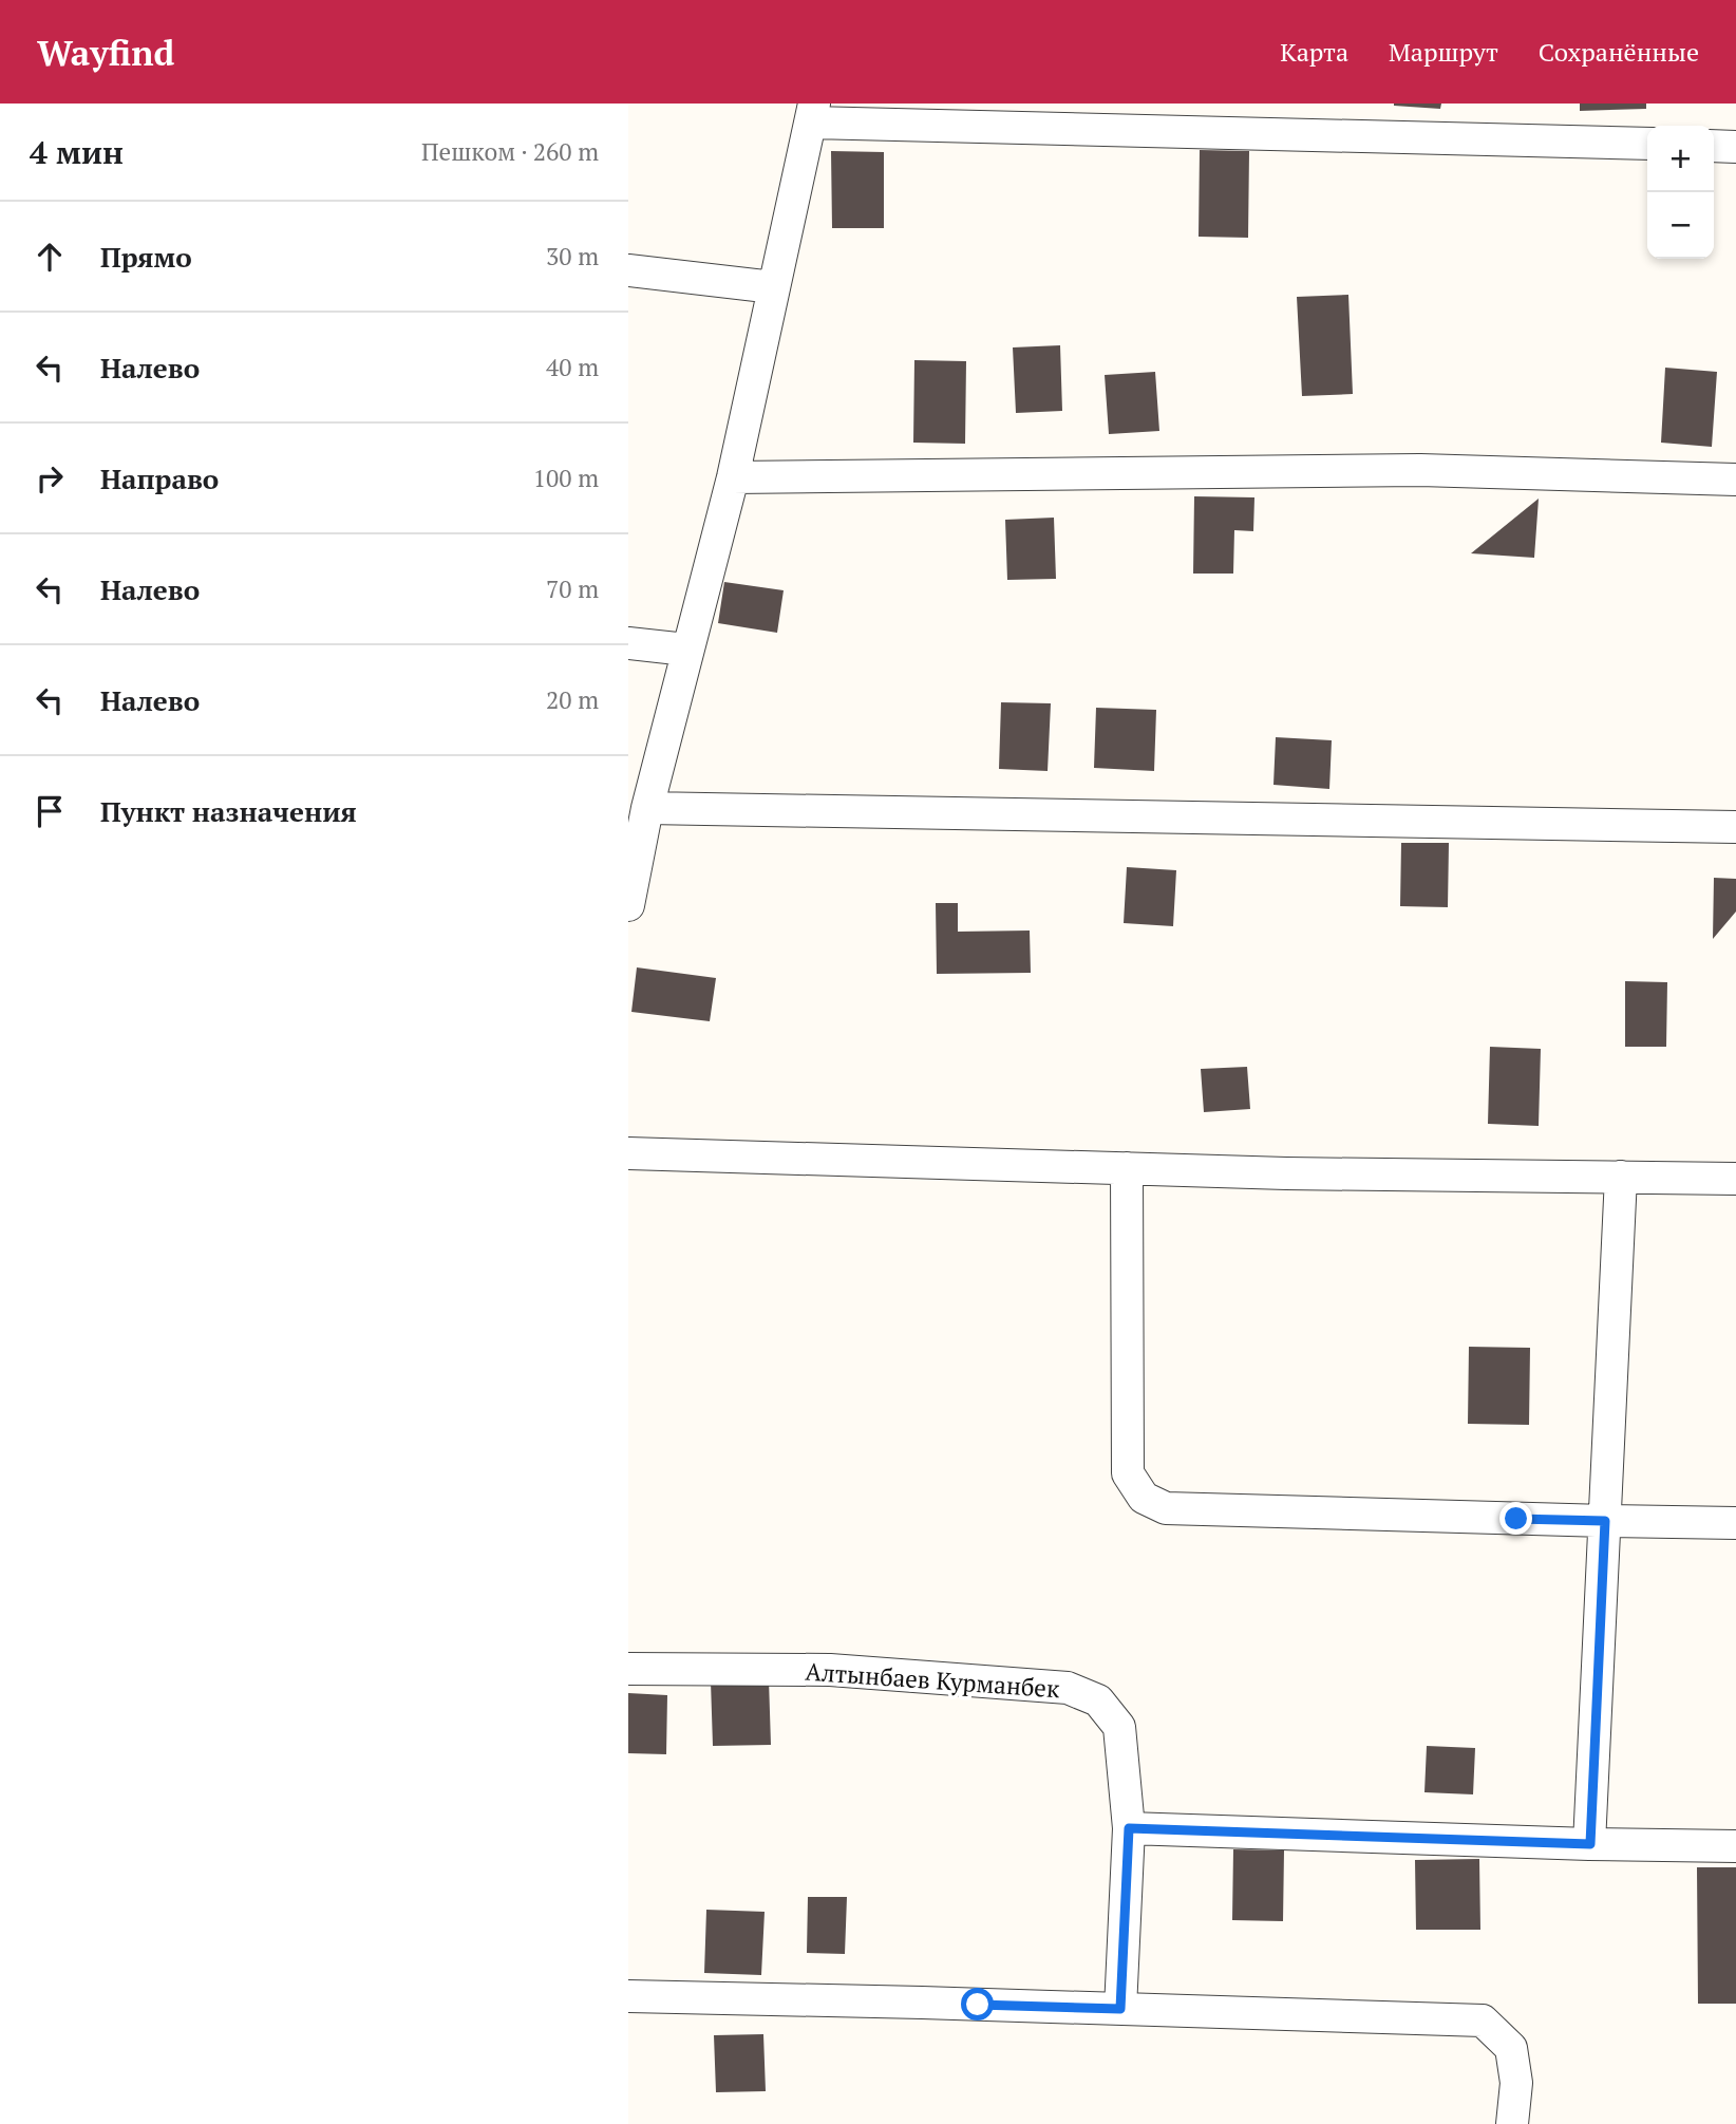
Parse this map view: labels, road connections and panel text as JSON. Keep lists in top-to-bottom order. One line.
{"streets":{"street":["Алтынбаев Курманбек"]},"page":{"header":"Wayfind","nav":["Карта","Маршрут","Сохранённые"],"heading":["4 мин","Пешком · 260 m"],"map_buttons":["+","−"],"list":[["Прямо","30 m"],["Налево","40 m"],["Направо","100 m"],["Налево","70 m"],["Налево","20 m"],"Пункт назначения"]}}
